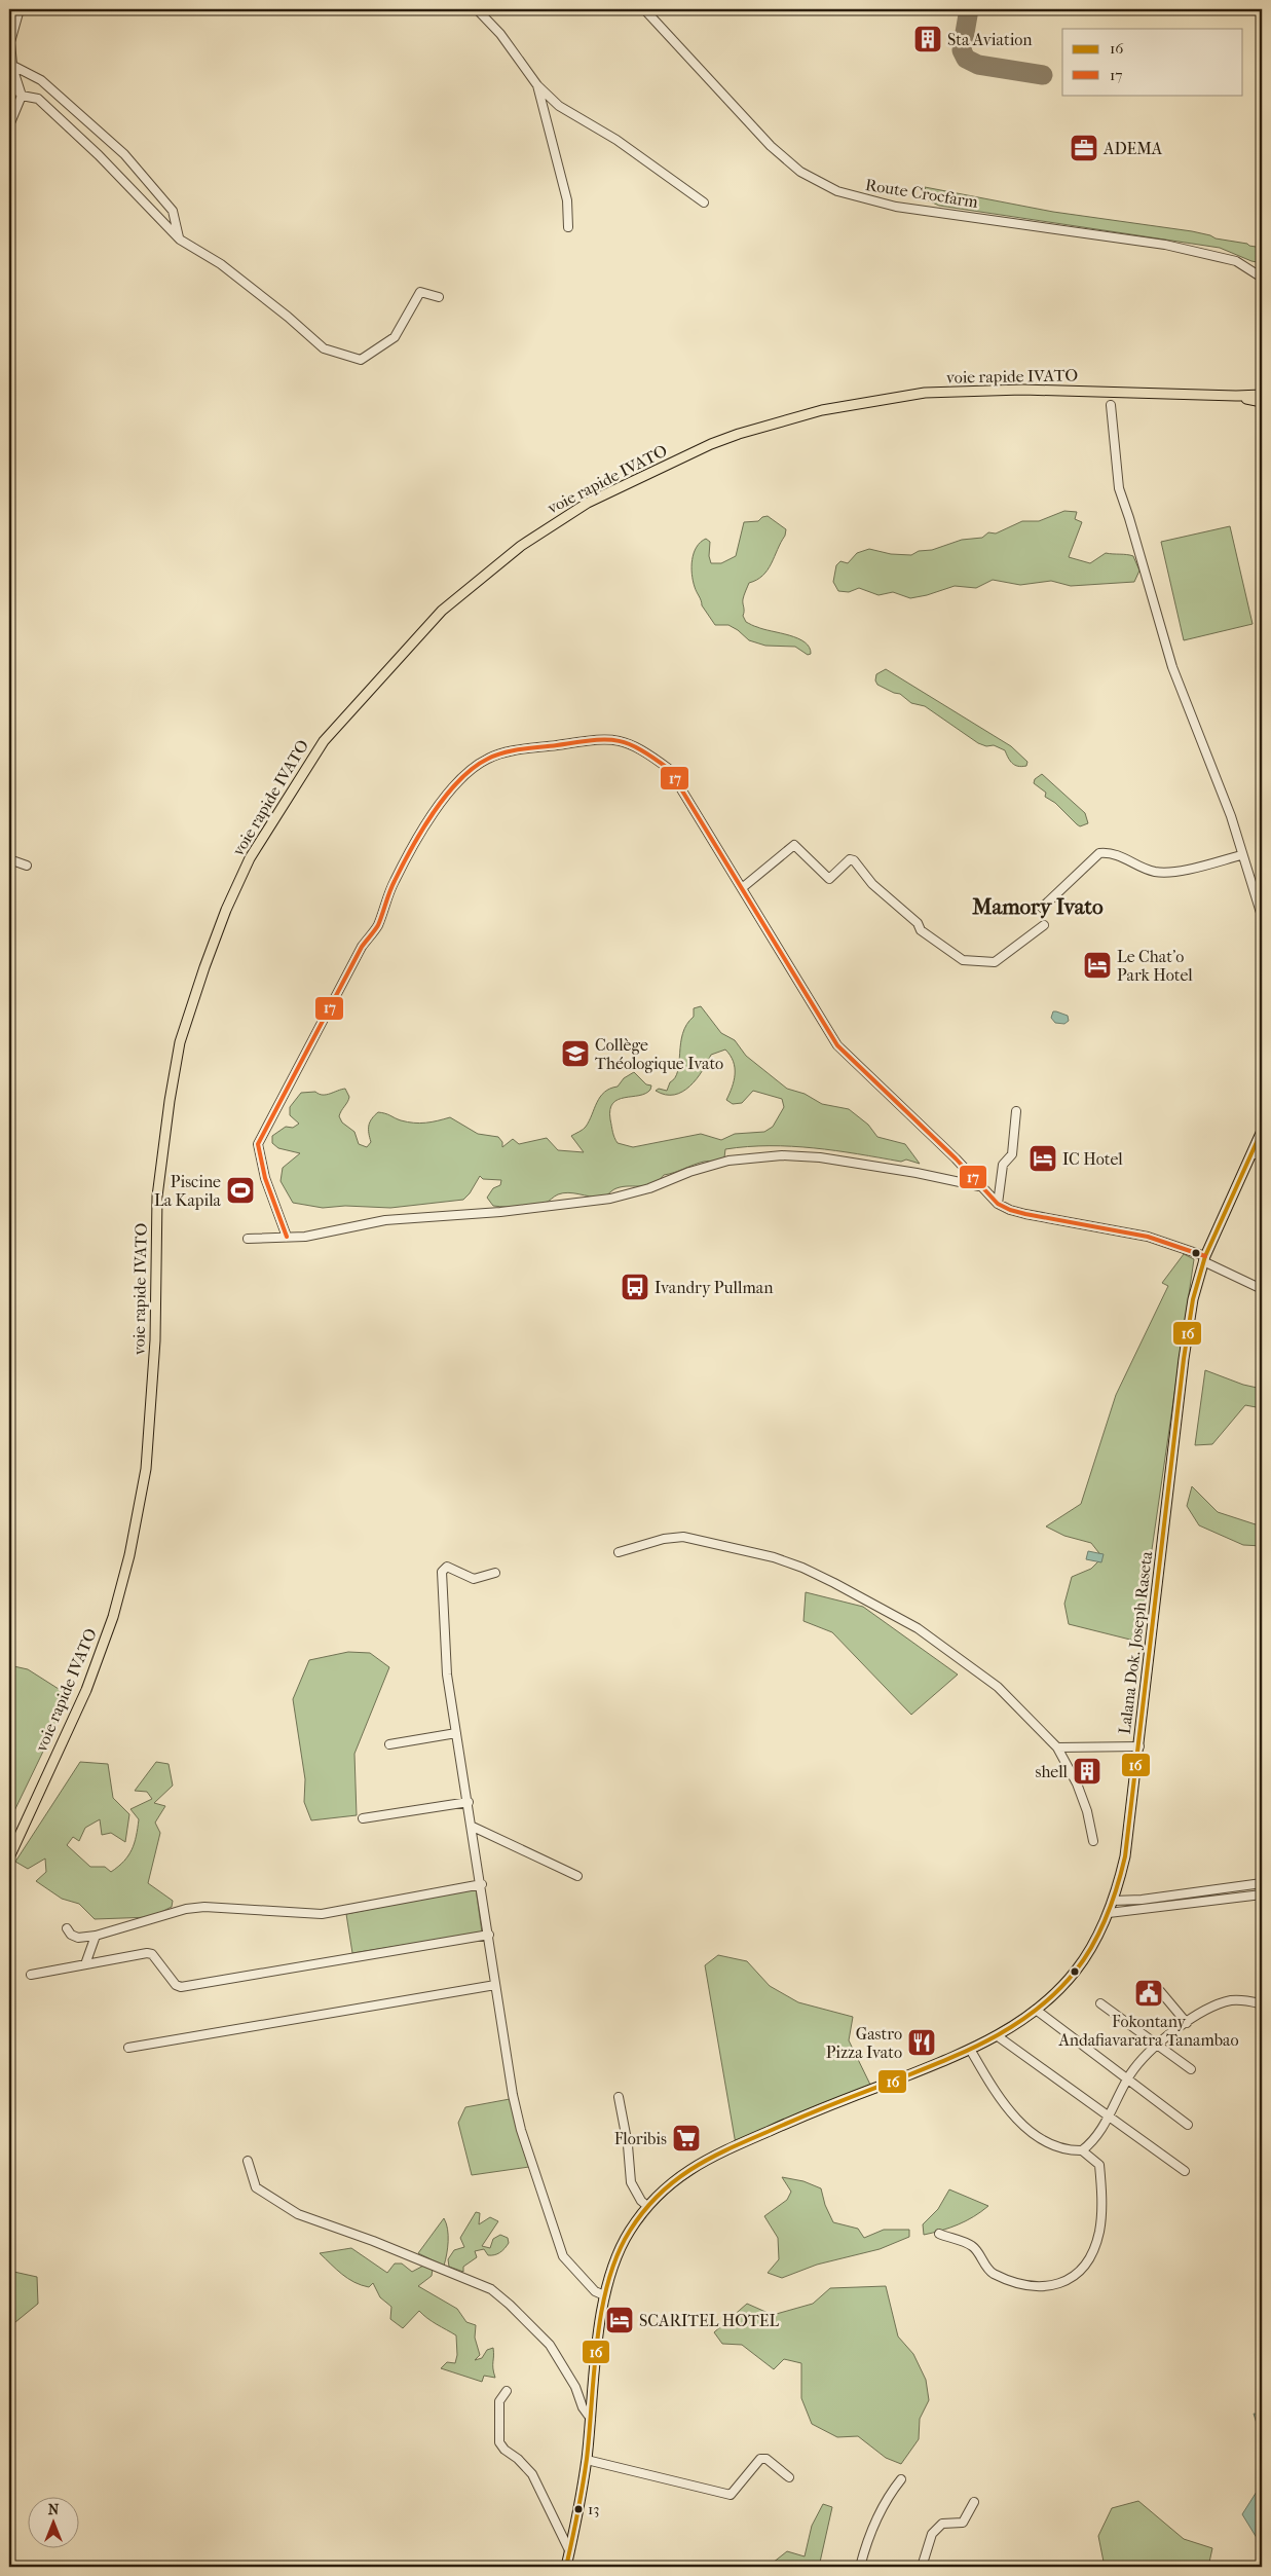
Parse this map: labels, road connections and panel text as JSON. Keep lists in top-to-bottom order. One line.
{"streets":{"main road":["voie rapide IVATO","Lalana Dok. Joseph Raseta"],"street":["Route Crocfarm"]},"districts":["Mamory Ivato"],"places":{"building":["Sta Aviation","shell"],"office":["ADEMA"],"hotel":["Le Chat'o Park Hotel","IC Hotel","SCARITEL HOTEL"],"school or university":["Collège Théologique Ivato"],"sports":["Piscine La Kapila"],"bus stop":["Ivandry Pullman"],"public building":["Fokontany Andafiavaratra Tanambao"],"restaurant":["Gastro Pizza Ivato"],"supermarket":["Floribis"],"other":["13"]},"lines":["transit line 17","transit line 16"],"legend":["16","17"],"north":"top"}
